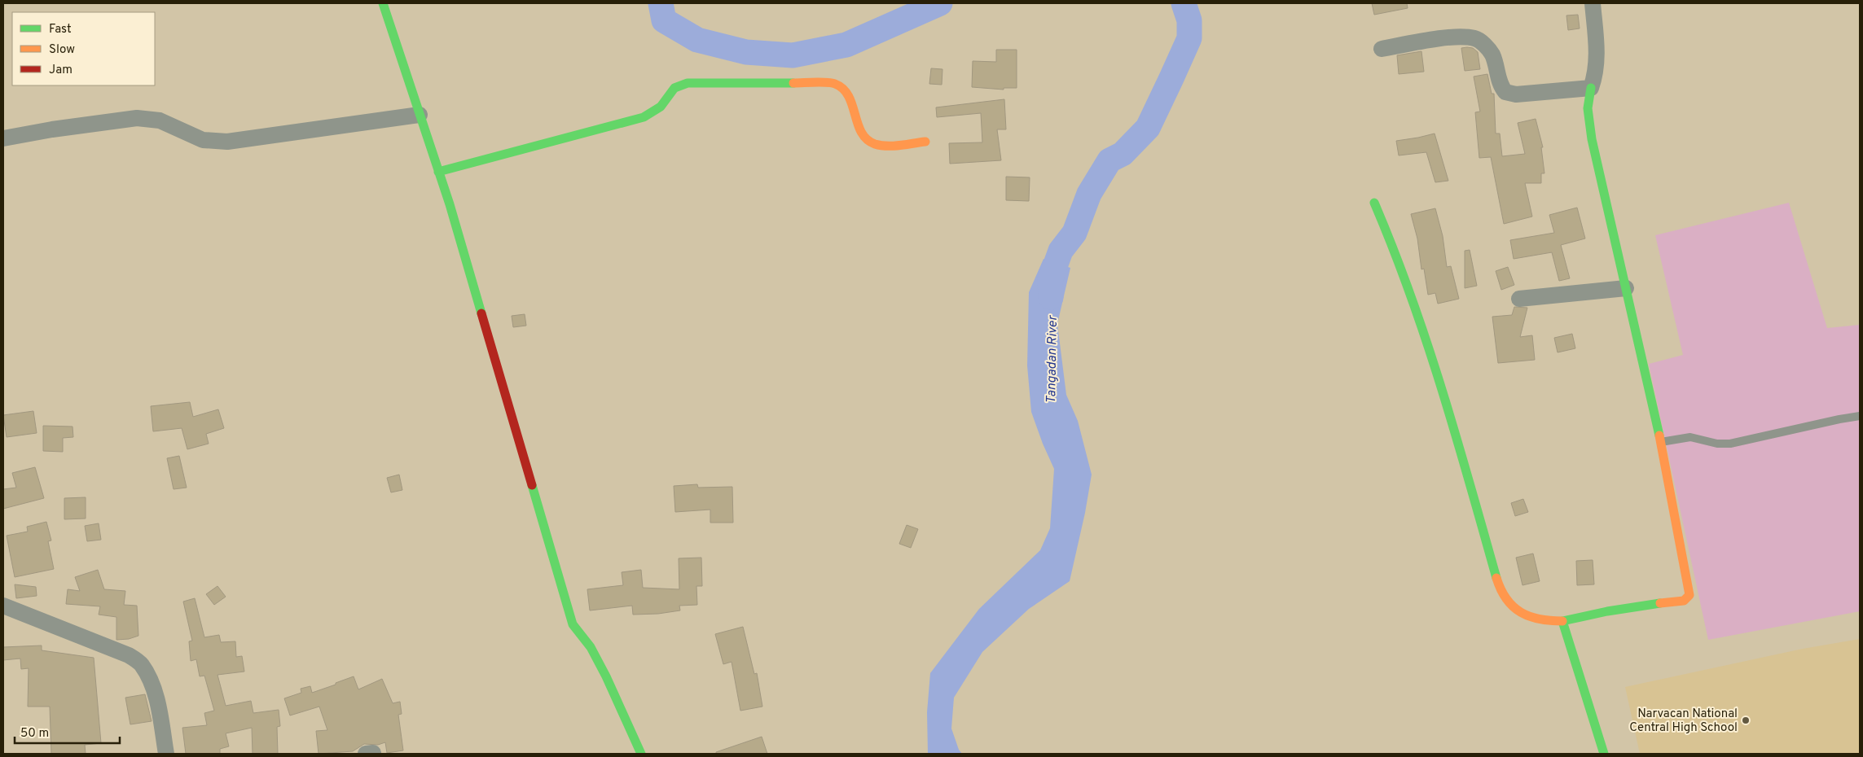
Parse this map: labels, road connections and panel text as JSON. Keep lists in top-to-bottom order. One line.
{"water":["Tangadan River"],"places":["Narvacan National Central High School"],"legend":["Fast","Slow","Jam"],"scale_bar":"50 m"}
